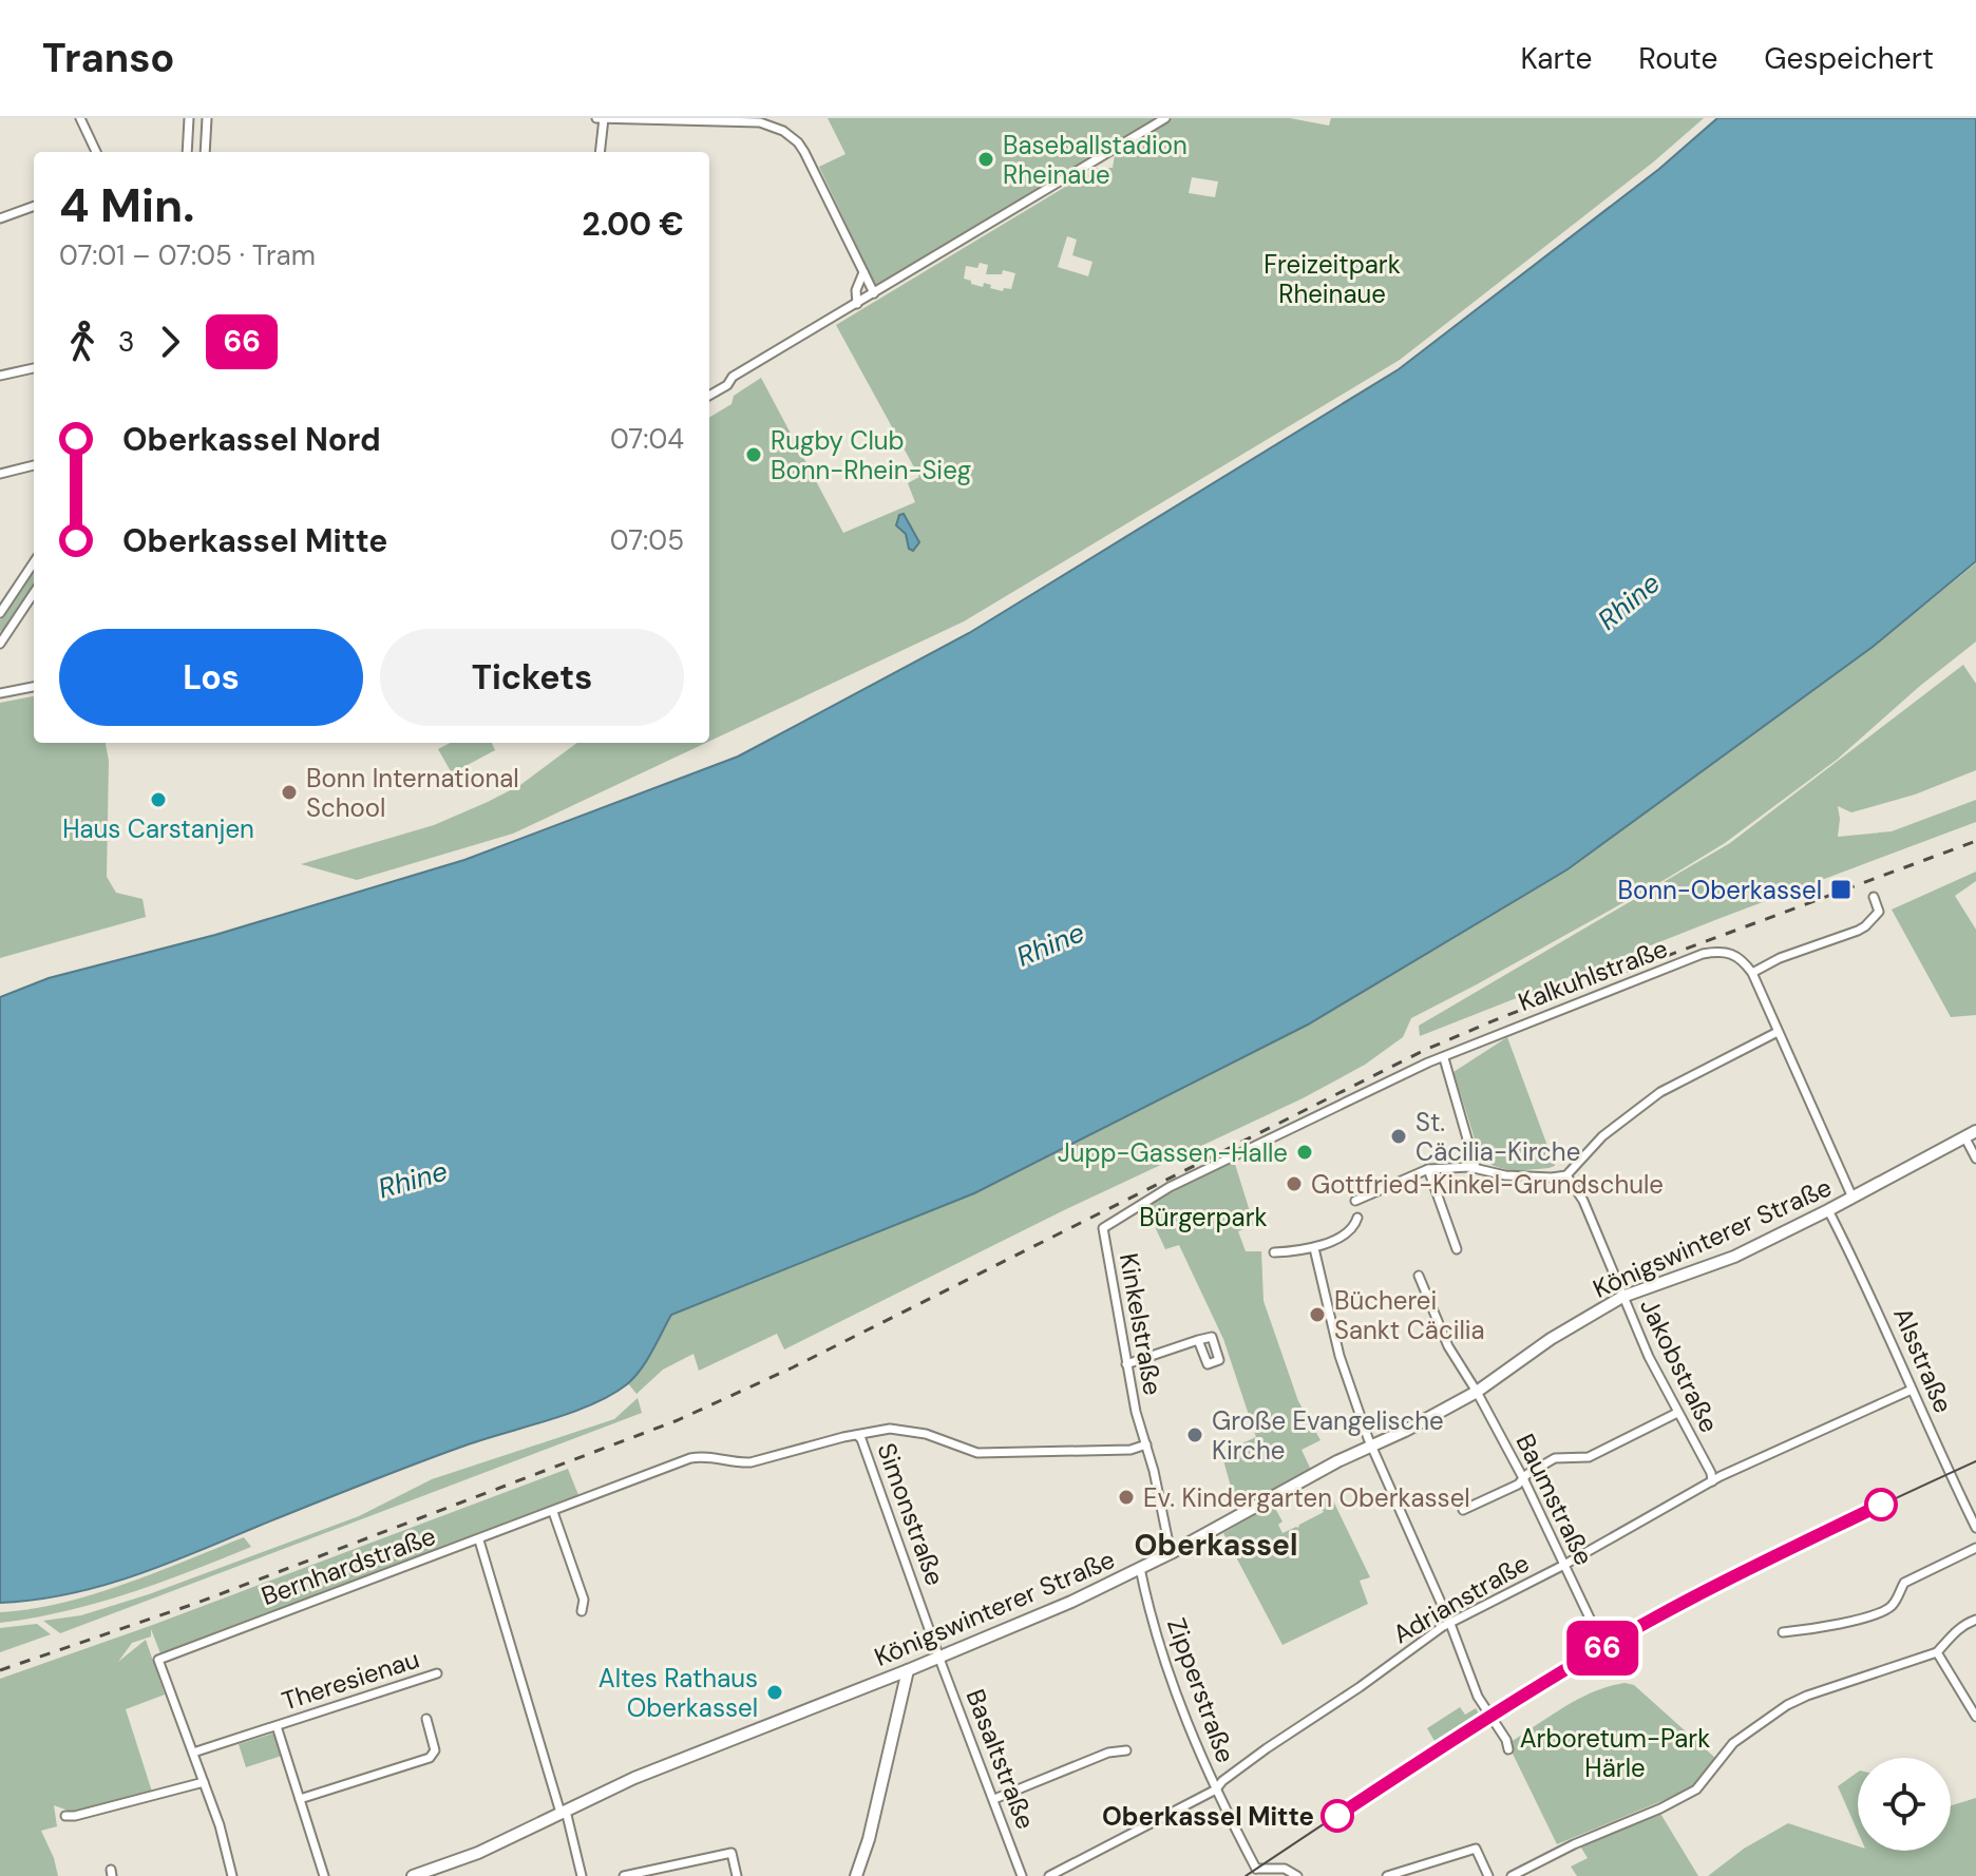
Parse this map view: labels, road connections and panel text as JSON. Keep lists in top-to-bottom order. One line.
{"streets":{"main road":["Königswinterer Straße"],"street":["Kalkuhlstraße","Kinkelstraße","Alsstraße","Jakobstraße","Baumstraße","Simonstraße","Bernhardstraße","Adrianstraße","Theresienau","Zipperstraße","Basaltstraße"]},"crossings":[["Kalkuhlstraße","Kinkelstraße"],["Königswinterer Straße","Kinkelstraße"],["Königswinterer Straße","Alsstraße"],["Königswinterer Straße","Jakobstraße"],["Königswinterer Straße","Baumstraße"],["Königswinterer Straße","Simonstraße"],["Königswinterer Straße","Zipperstraße"],["Königswinterer Straße","Basaltstraße"],["Kinkelstraße","Bernhardstraße"],["Alsstraße","Adrianstraße"],["Jakobstraße","Adrianstraße"],["Baumstraße","Adrianstraße"],["Simonstraße","Bernhardstraße"],["Simonstraße","Basaltstraße"],["Bernhardstraße","Theresienau"],["Adrianstraße","Zipperstraße"]],"districts":["Oberkassel"],"water":["Rhine"],"parks":["Freizeitpark Rheinaue","Bürgerpark","Arboretum-Park Härle"],"places":{"other":["Baseballstadion Rheinaue","Rugby Club Bonn-Rhein-Sieg","Bonn International School","Haus Carstanjen","St. Cäcilia-Kirche","Jupp-Gassen-Halle","Gottfried-Kinkel-Grundschule","Bücherei Sankt Cäcilia","Große Evangelische Kirche","Ev. Kindergarten Oberkassel","Altes Rathaus Oberkassel","Oberkassel Mitte"],"transit":["Bonn-Oberkassel"]},"lines":["tram line 66"],"page":{"header":"Transo","nav":["Karte","Route","Gespeichert"],"on_map":"66","heading":["4 Min.","07:01 – 07:05 · Tram","2.00 €"],"legs":["3","66"],"list":[{"name":"Oberkassel Nord","value":"07:04"},{"name":"Oberkassel Mitte","value":"07:05"}],"buttons":["Los","Tickets"]}}
